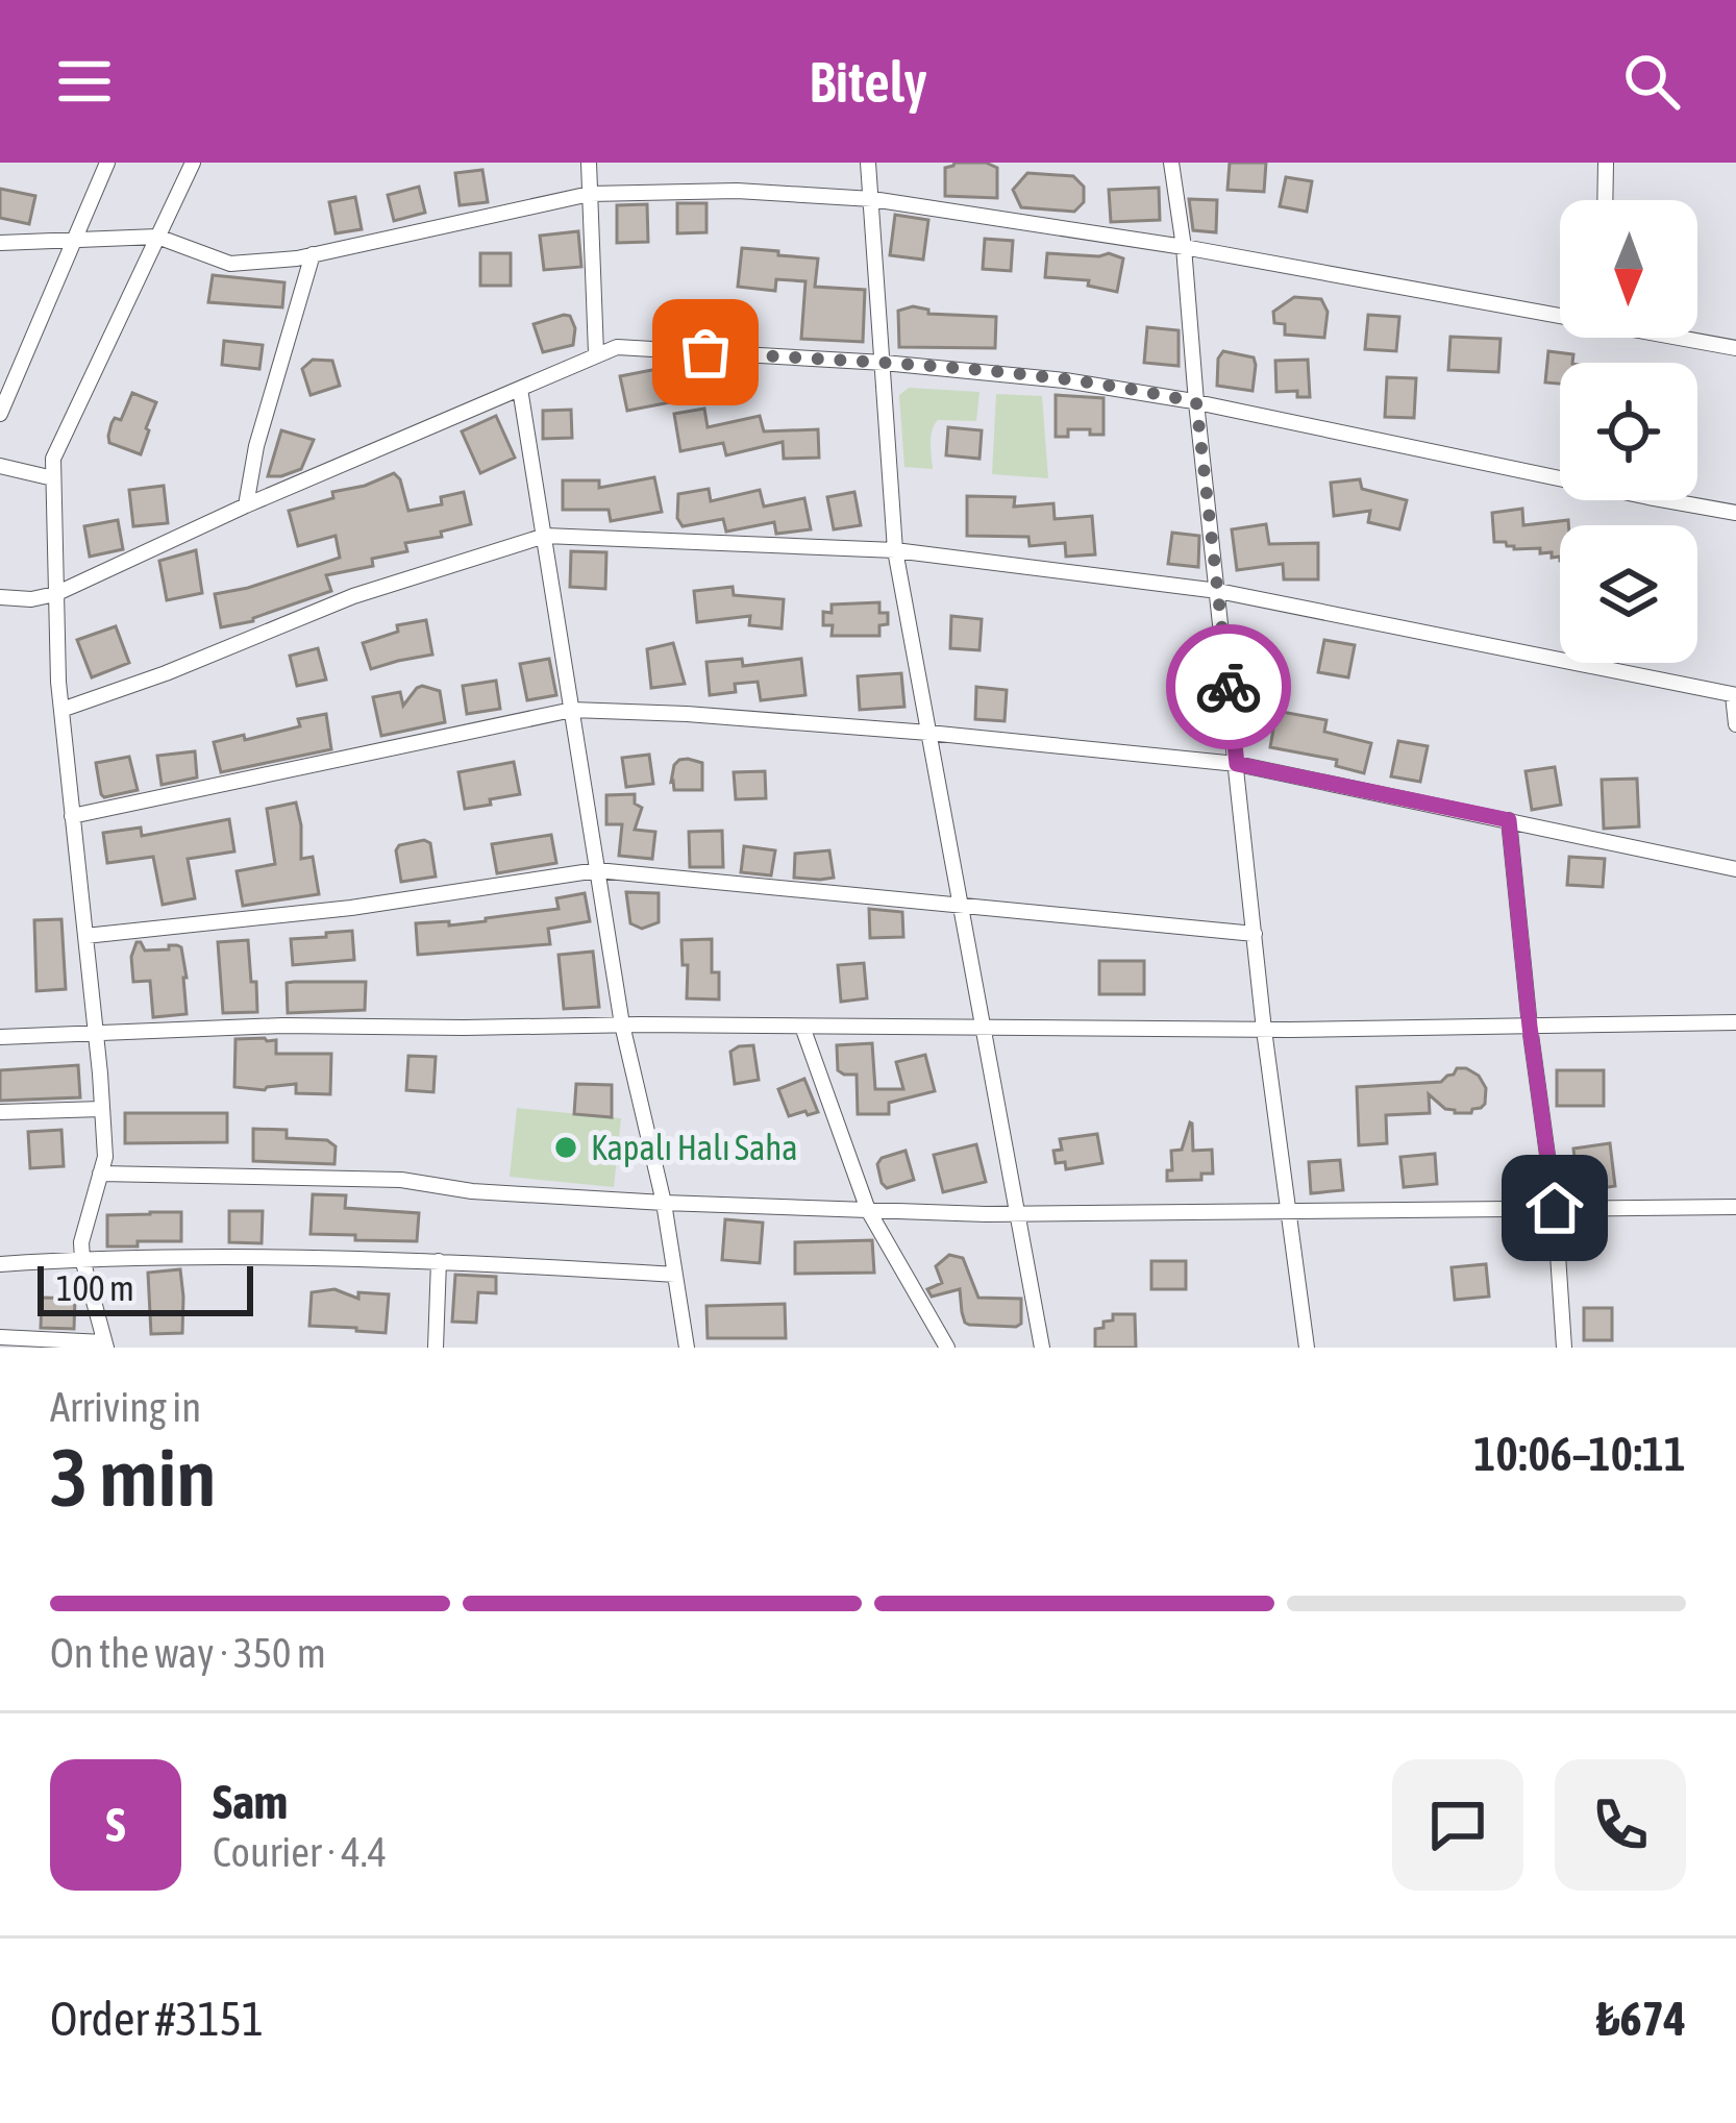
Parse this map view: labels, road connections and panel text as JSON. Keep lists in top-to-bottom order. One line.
{"places":["Kapalı Halı Saha"],"scale_bar":"100 m","north":"bottom","page":{"header":"Bitely","scale":"100 m","heading":["3 min","Arriving in","10:06–10:11"],"panel":["Sam","Courier · 4.4","Order #3151","₺674"],"bar":"On the way · 350 m","round":"S"}}
